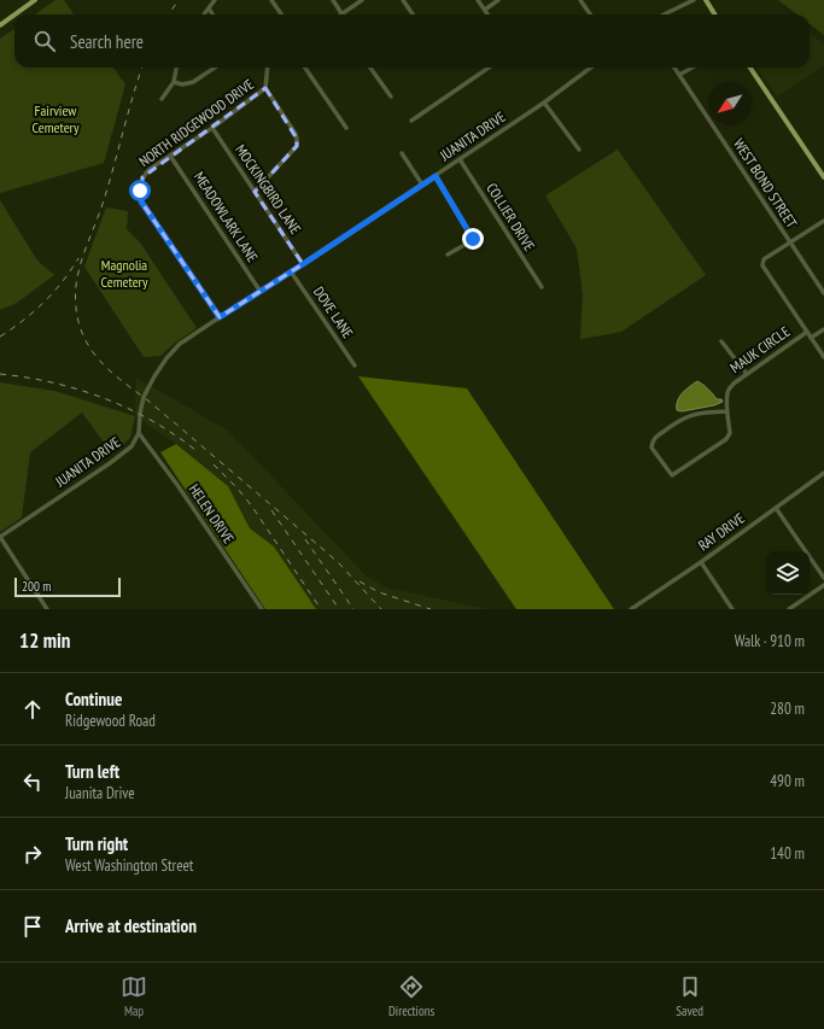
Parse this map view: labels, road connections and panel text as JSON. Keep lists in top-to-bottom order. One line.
{"streets":{"street":["NORTH RIDGEWOOD DRIVE","JUANITA DRIVE","WEST BOND STREET","MOCKINGBIRD LANE","MEADOWLARK LANE","COLLIER DRIVE","DOVE LANE","MAUK CIRCLE","HELEN DRIVE","RAY DRIVE"]},"crossings":[["NORTH RIDGEWOOD DRIVE","JUANITA DRIVE"],["NORTH RIDGEWOOD DRIVE","MOCKINGBIRD LANE"],["NORTH RIDGEWOOD DRIVE","MEADOWLARK LANE"],["JUANITA DRIVE","MOCKINGBIRD LANE"],["JUANITA DRIVE","MEADOWLARK LANE"],["JUANITA DRIVE","COLLIER DRIVE"],["JUANITA DRIVE","DOVE LANE"],["JUANITA DRIVE","HELEN DRIVE"]],"parks":["Fairview Cemetery","Magnolia Cemetery"],"scale_bar":"200 m","north":"bottom left","page":{"search":"Search here","scale":"200 m","heading":["12 min","Walk · 910 m"],"list":[["Continue","Ridgewood Road","280 m"],["Turn left","Juanita Drive","490 m"],["Turn right","West Washington Street","140 m"],"Arrive at destination"],"nav":["Map","Directions","Saved"]}}
